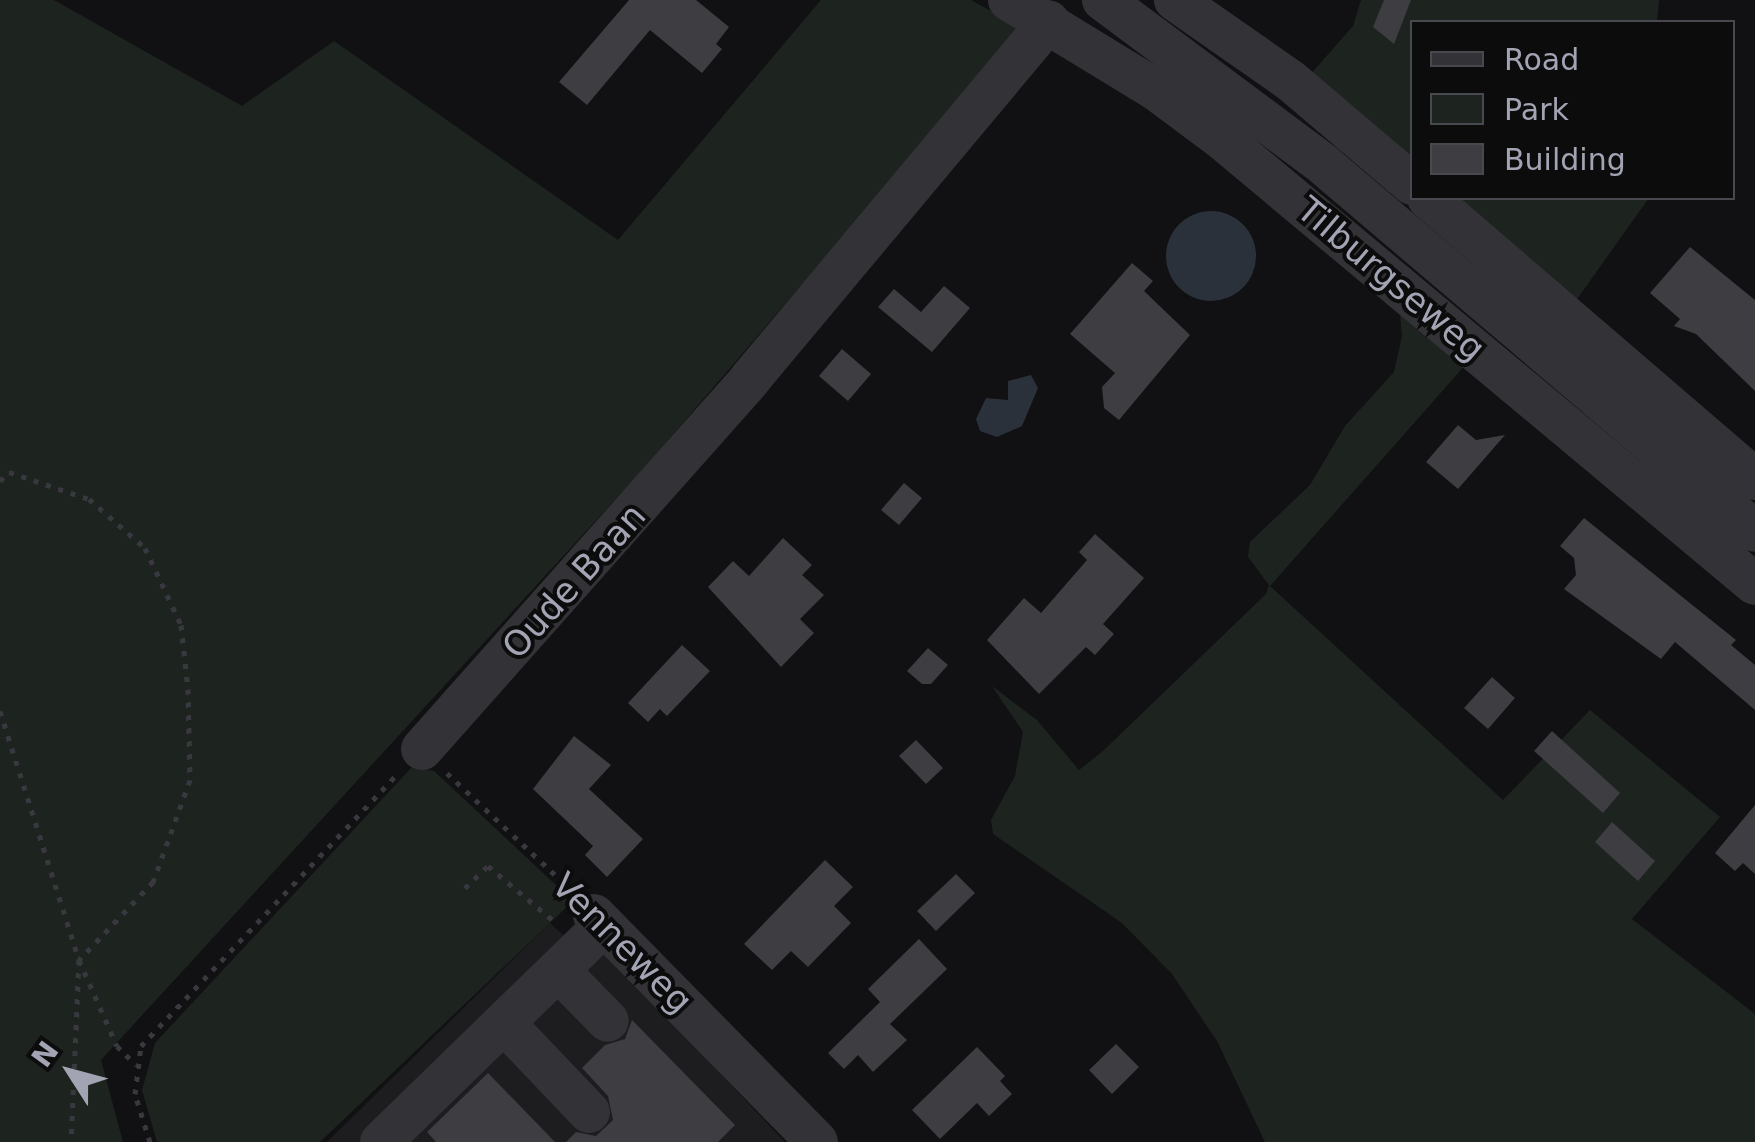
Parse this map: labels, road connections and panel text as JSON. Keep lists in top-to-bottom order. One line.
{"streets":{"street":["Tilburgseweg","Oude Baan","Venneweg"]},"crossings":[["Tilburgseweg","Oude Baan"],["Oude Baan","Venneweg"]],"legend":["Road","Park","Building"],"north":"top left"}
